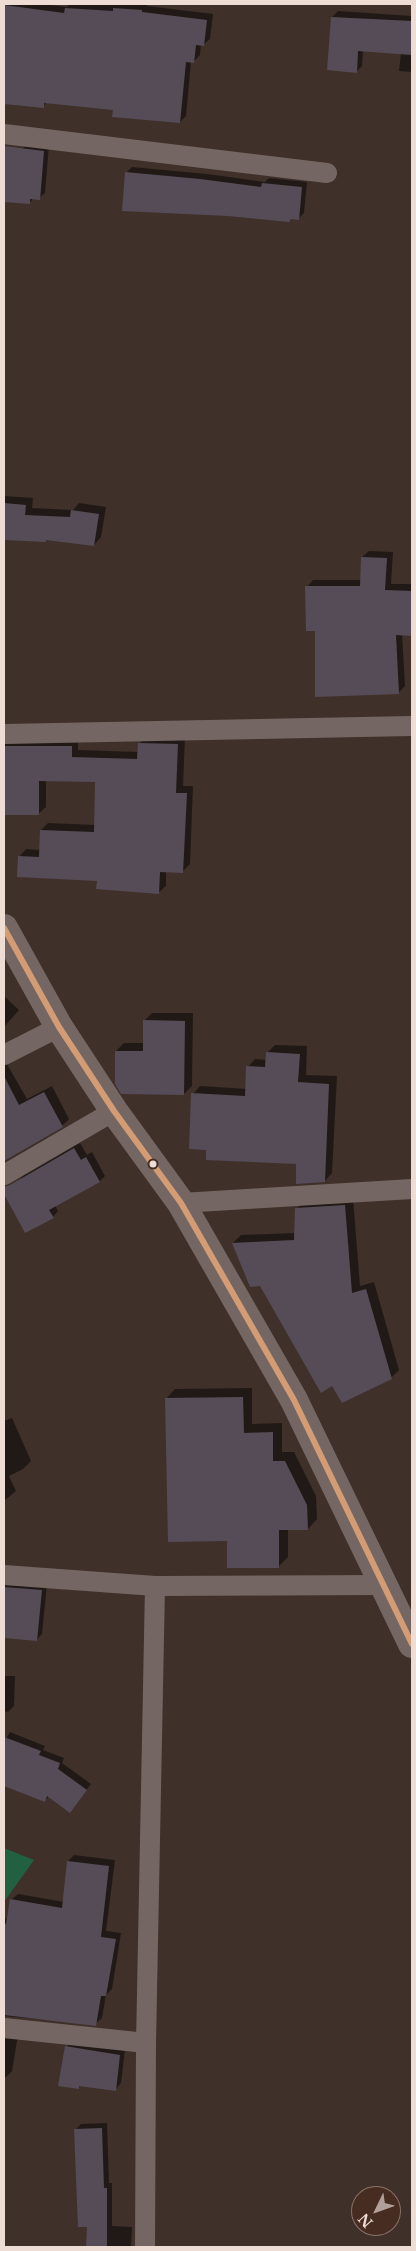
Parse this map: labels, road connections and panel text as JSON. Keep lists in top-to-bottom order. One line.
{"north":"bottom left"}
